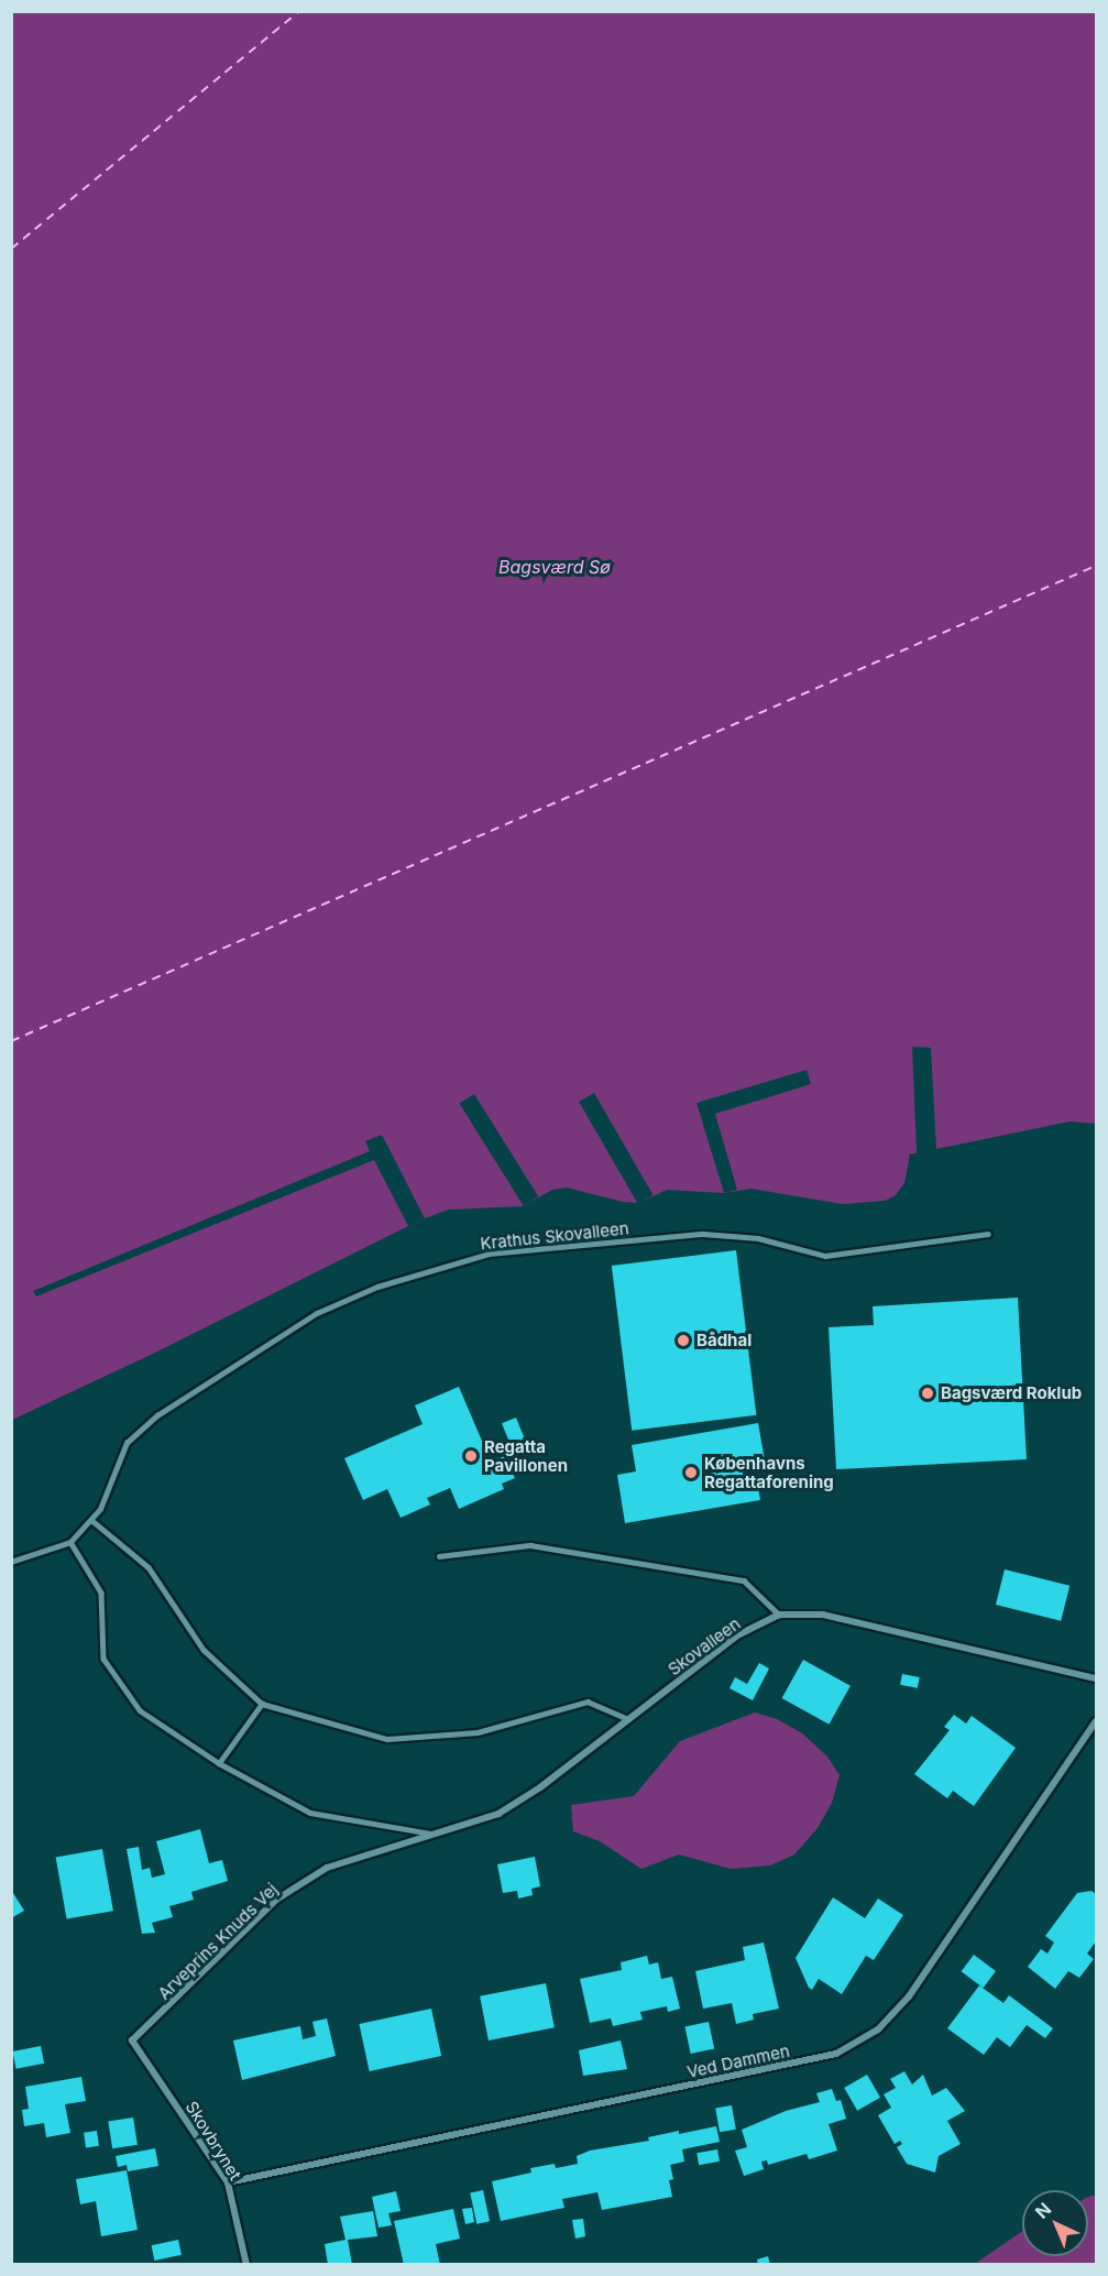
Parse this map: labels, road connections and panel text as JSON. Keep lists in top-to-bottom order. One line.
{"streets":{"street":["Skovalleen","Arveprins Knuds Vej","Ved Dammen","Skovbrynet"],"lane":["Krathus Skovalleen"]},"crossings":[["Skovalleen","Arveprins Knuds Vej"],["Arveprins Knuds Vej","Skovbrynet"],["Ved Dammen","Skovbrynet"]],"water":["Bagsværd Sø"],"places":["Bådhal","Bagsværd Roklub","Regatta Pavillonen","Københavns Regattaforening"],"north":"top left"}
